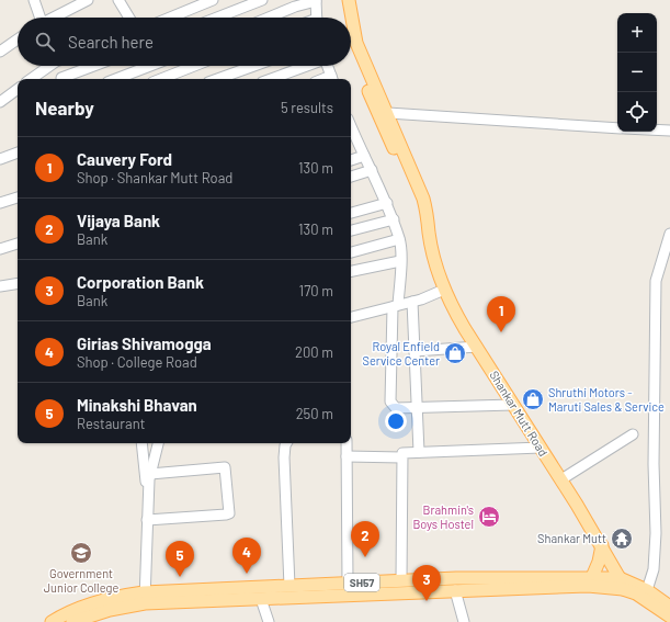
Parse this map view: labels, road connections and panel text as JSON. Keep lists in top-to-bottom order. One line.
{"streets":{"main road":["Shankar Mutt Road","SH57"]},"crossings":[["Shankar Mutt Road","SH57"]],"places":{"shop":["Royal Enfield Service Center","Shruthi Motors - Maruti Sales & Service"],"hotel":["Brahmin's Boys Hostel"],"temple":["Shankar Mutt"],"school or university":["Government Junior College"]},"page":{"map_buttons":["+","−"],"search":"Search here","heading":["Nearby","5 results"],"list":[{"mark":"1","name":"Cauvery Ford","note":"Shop · Shankar Mutt Road","value":"130 m"},{"mark":"2","name":"Vijaya Bank","note":"Bank","value":"130 m"},{"mark":"3","name":"Corporation Bank","note":"Bank","value":"170 m"},{"mark":"4","name":"Girias Shivamogga","note":"Shop · College Road","value":"200 m"},{"mark":"5","name":"Minakshi Bhavan","note":"Restaurant","value":"250 m"}],"pins":["1","2","4","5","3"]}}
